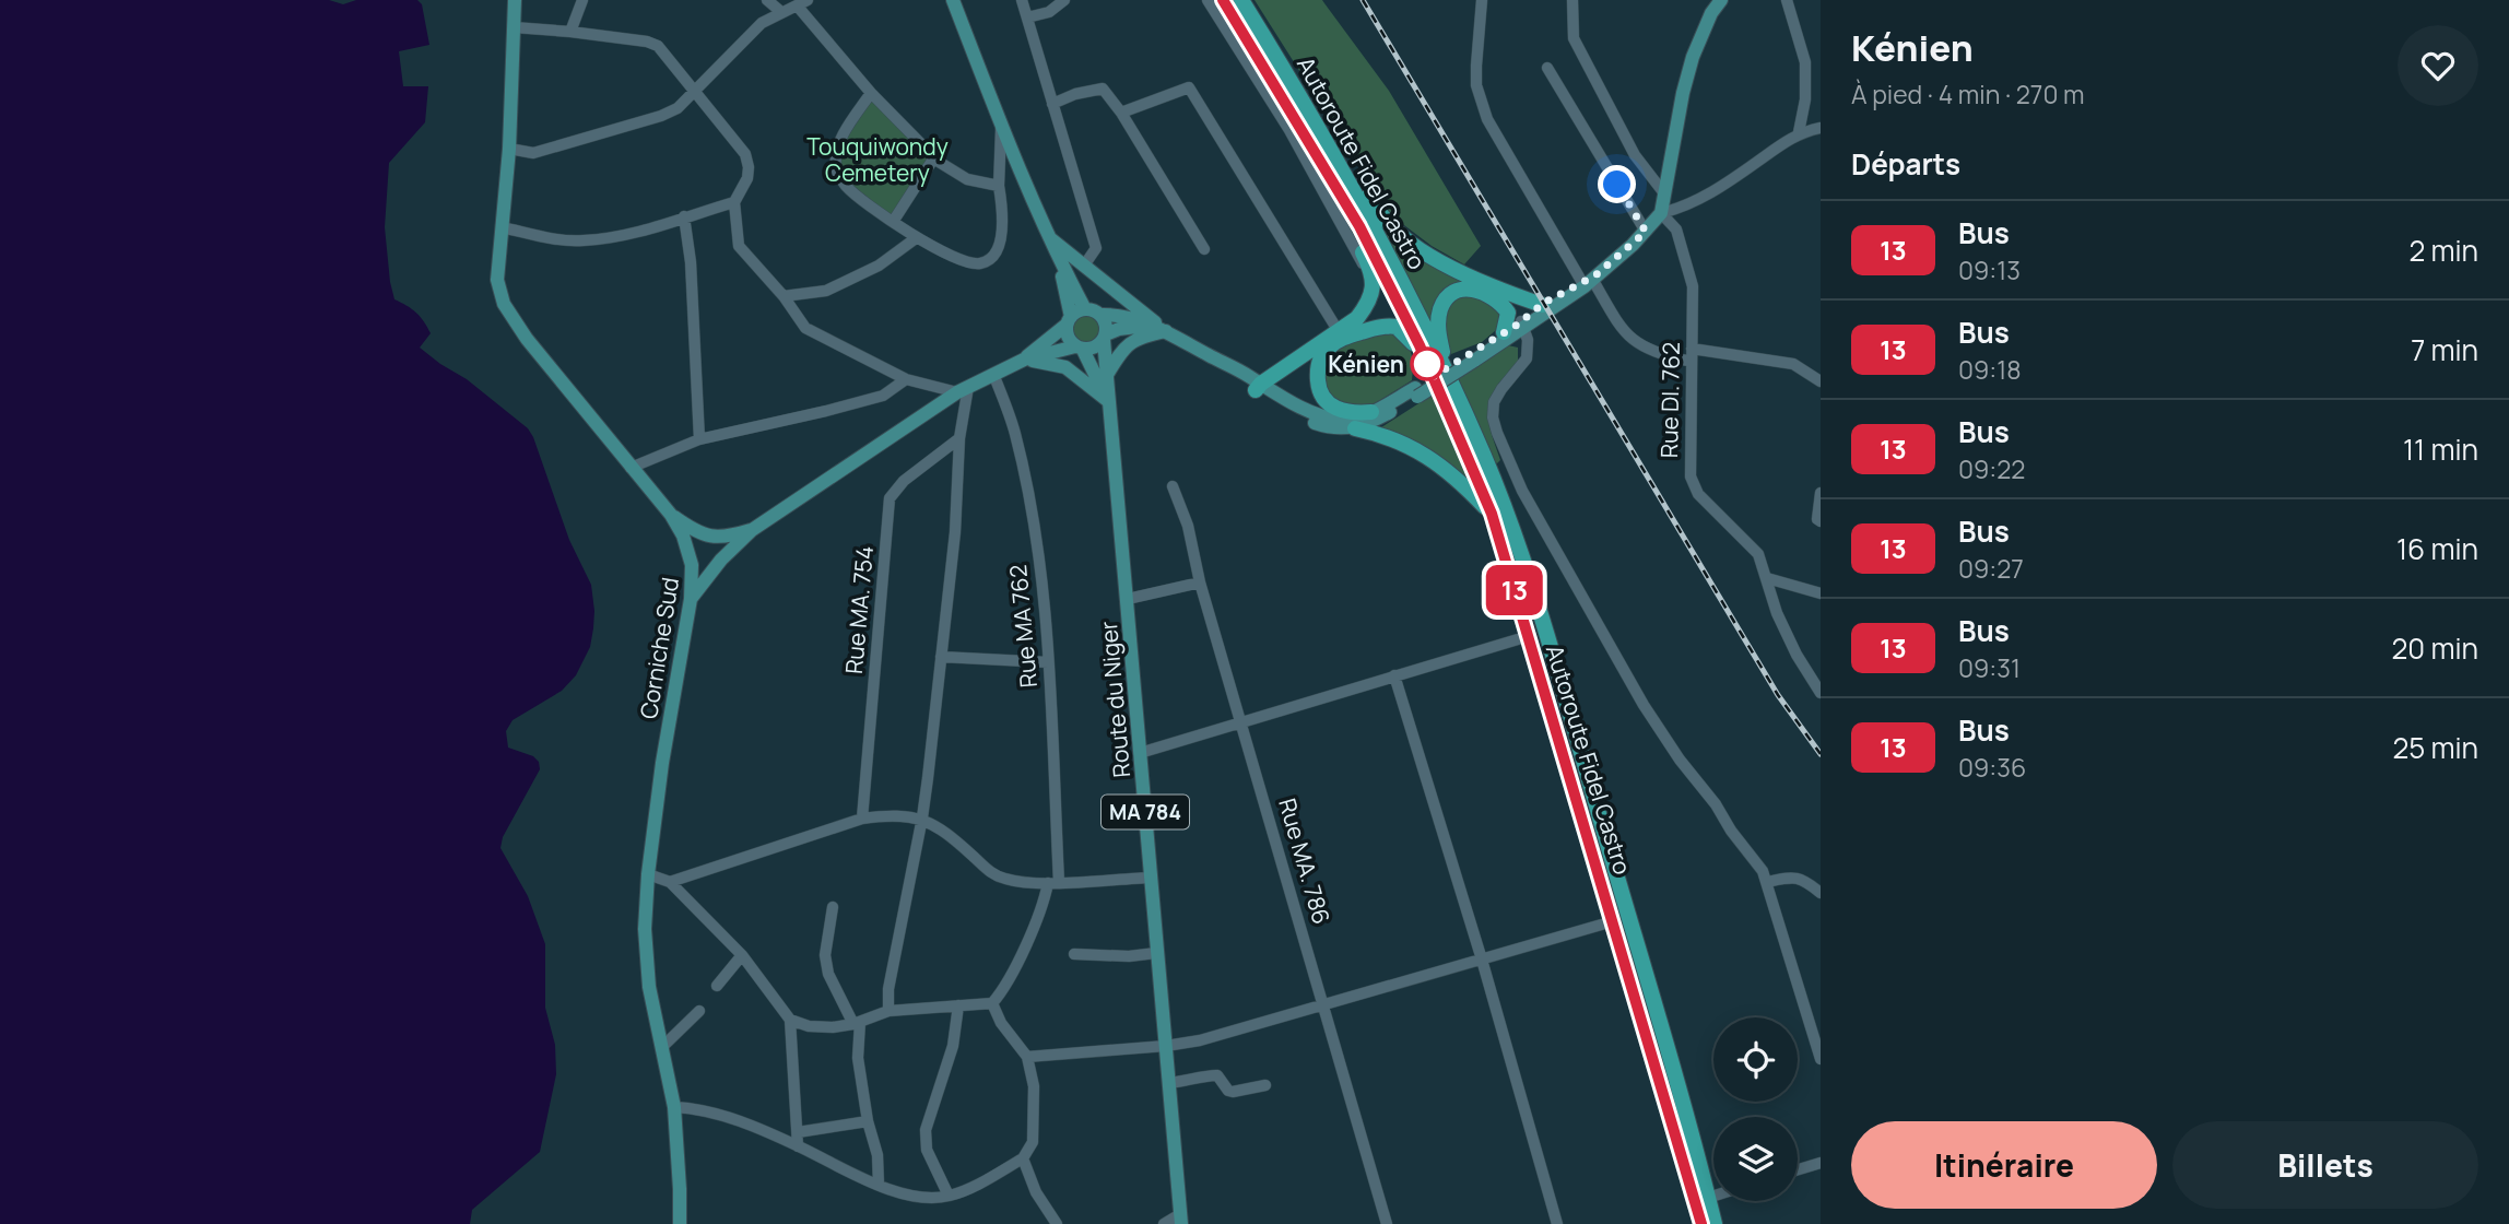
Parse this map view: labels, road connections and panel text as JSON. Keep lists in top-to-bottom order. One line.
{"streets":{"highway":["Autoroute Fidel Castro"],"main road":["Corniche Sud","Route du Niger","MA 784"],"street":["Rue DI. 762","Rue MA. 754","Rue MA 762","Rue MA. 786"]},"parks":["Touquiwondy Cemetery"],"places":["Kénien"],"lines":["bus line 13"],"page":{"on_map":"13","heading":[["Kénien","À pied · 4 min · 270 m"],"Départs"],"list":[{"mark":"13","name":"Bus","note":"09:13","value":"2 min"},{"mark":"13","name":"Bus","note":"09:18","value":"7 min"},{"mark":"13","name":"Bus","note":"09:22","value":"11 min"},{"mark":"13","name":"Bus","note":"09:27","value":"16 min"},{"mark":"13","name":"Bus","note":"09:31","value":"20 min"},{"mark":"13","name":"Bus","note":"09:36","value":"25 min"}],"buttons":["Itinéraire","Billets"]}}
